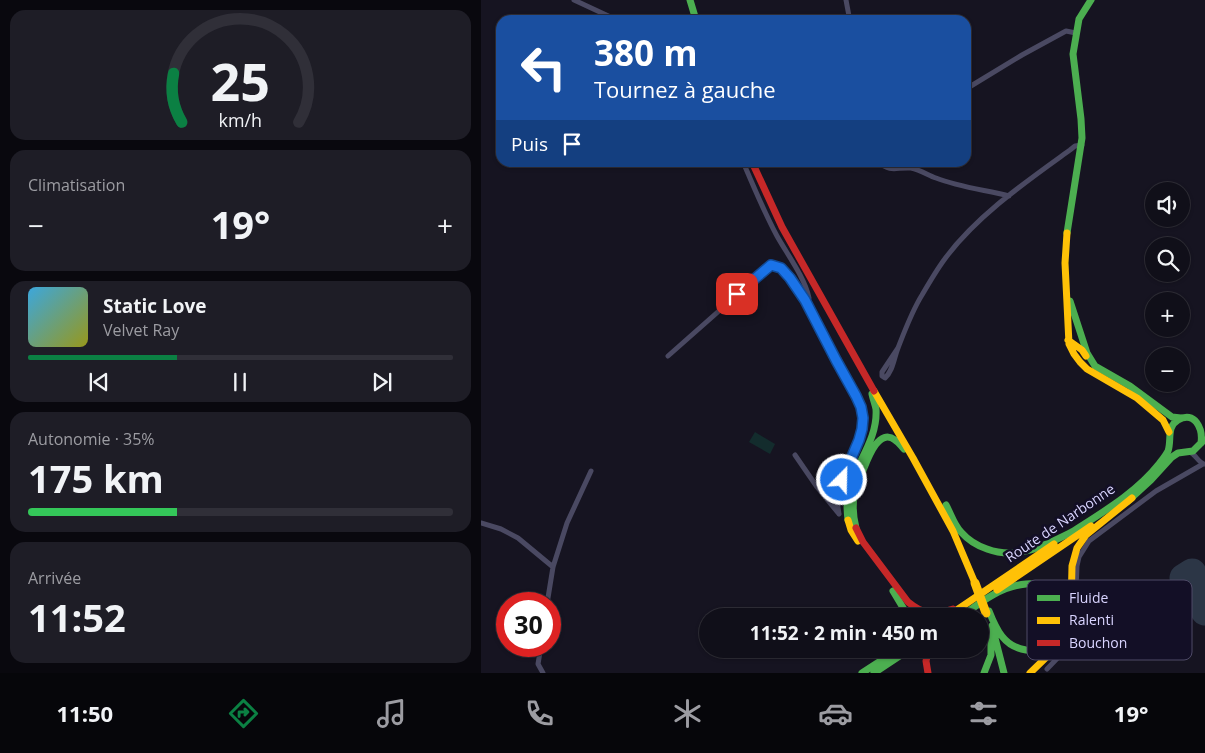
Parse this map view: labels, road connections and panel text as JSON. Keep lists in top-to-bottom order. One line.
{"streets":{"main road":["Route de Narbonne"]},"legend":["Fluide","Ralenti","Bouchon"],"page":{"turn":["380 m","Tournez à gauche"],"then":"Puis","tile":["Climatisation",["Autonomie · 35%","175 km"],["Arrivée","11:52"]],"map_buttons":["+","−"],"heat":["−","19°","+"],"song":["Static Love","Velvet Ray"],"limit":"30","trip":"11:52 · 2 min · 450 m","tabs":["11:50","19°"],"gauge":["25","km/h"]}}
